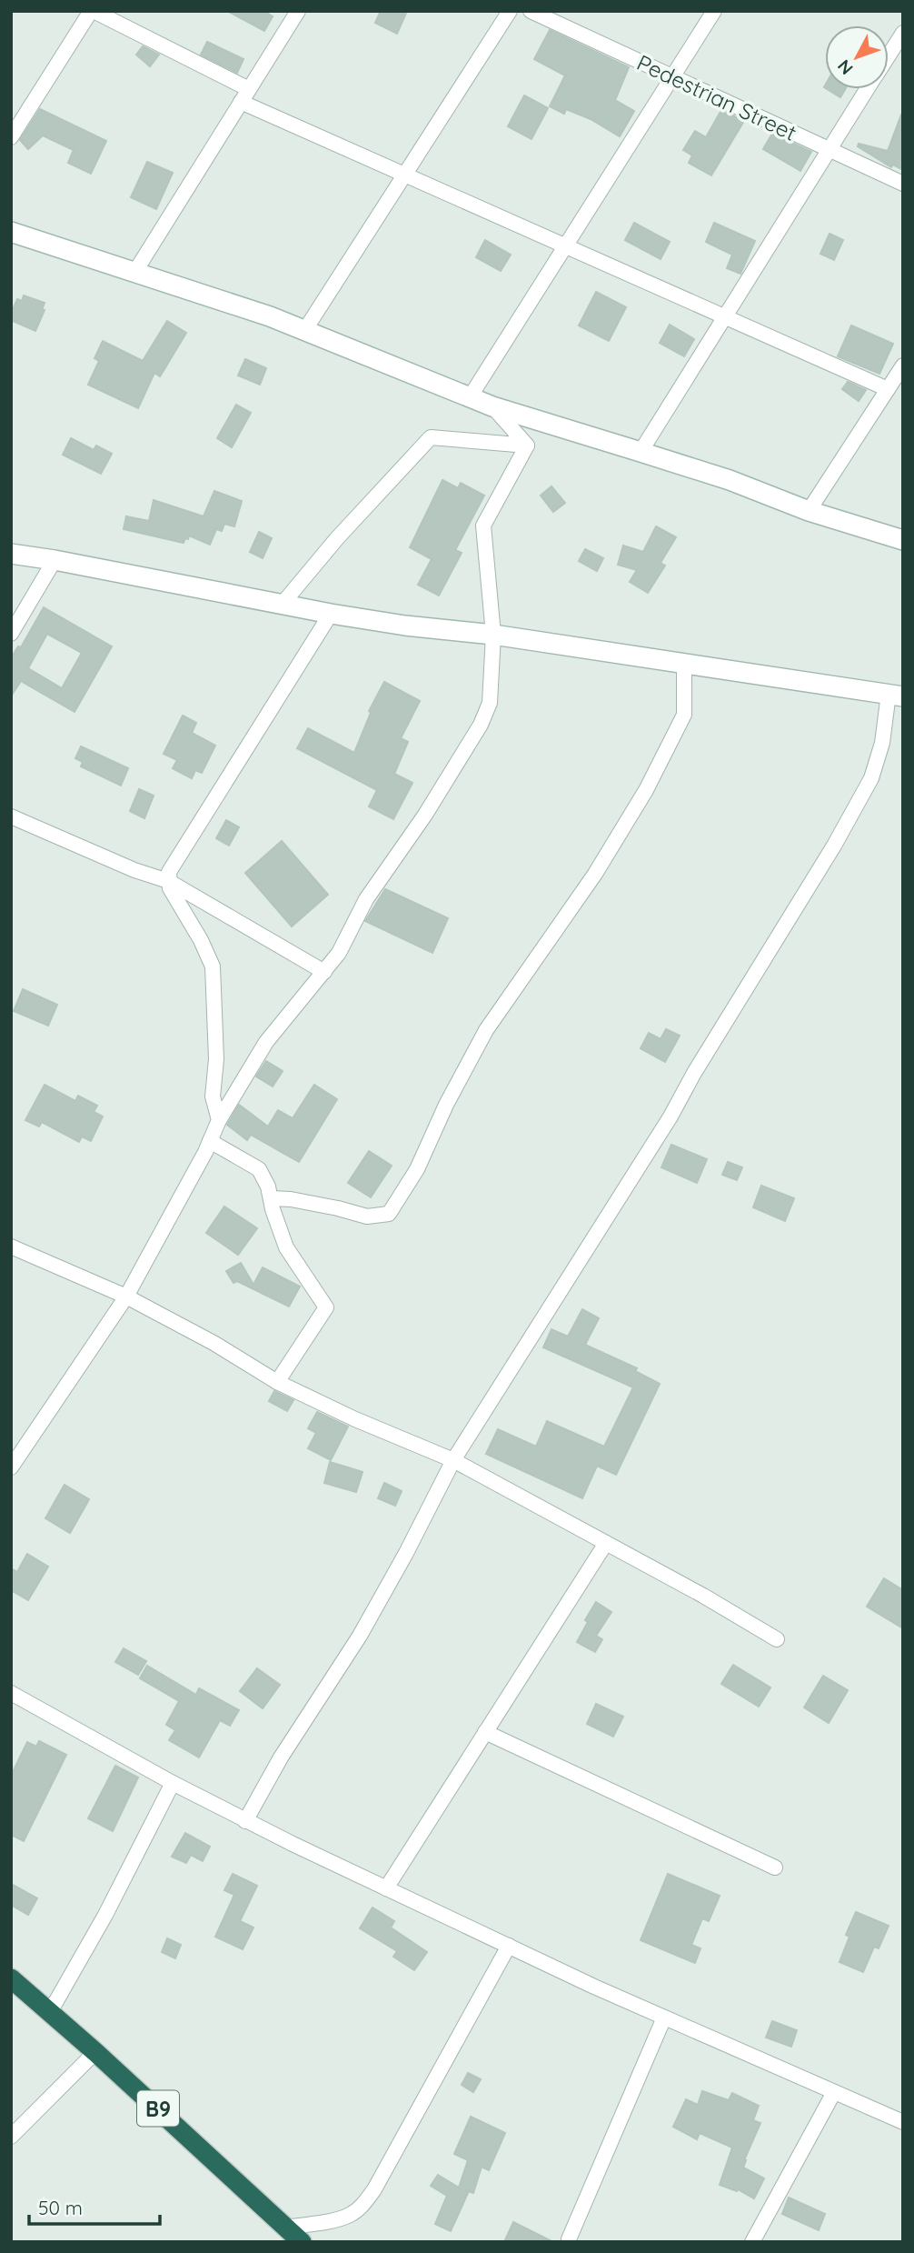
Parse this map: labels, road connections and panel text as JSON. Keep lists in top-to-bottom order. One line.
{"streets":{"highway":["B9"],"street":["Pedestrian Street"]},"scale_bar":"50 m","north":"bottom left"}
